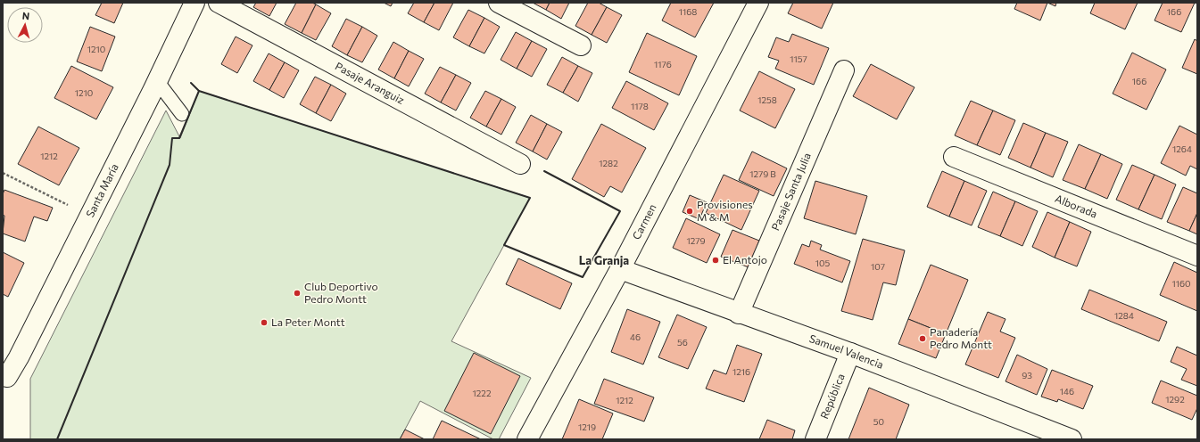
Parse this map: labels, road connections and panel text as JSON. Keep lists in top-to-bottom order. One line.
{"streets":{"street":["Pasaje Aranguiz","Santa María","Pasaje Santa Julia","Alborada","Carmen","Samuel Valencia","República"]},"crossings":[["Pasaje Santa Julia","Samuel Valencia"],["Carmen","Samuel Valencia"],["Samuel Valencia","República"]],"districts":["La Granja"],"places":["Provisiones M & M","El Antojo","Club Deportivo Pedro Montt","La Peter Montt","Panadería Pedro Montt"],"house_numbers":["1168","166","1210","1157","1176","166","1210","1258","1178","1264","1212","1282","1279 B","1279","105","107","1160","1284","46","56","1216","93","146","1222","1292","1212","50","1219"],"north":"top"}
